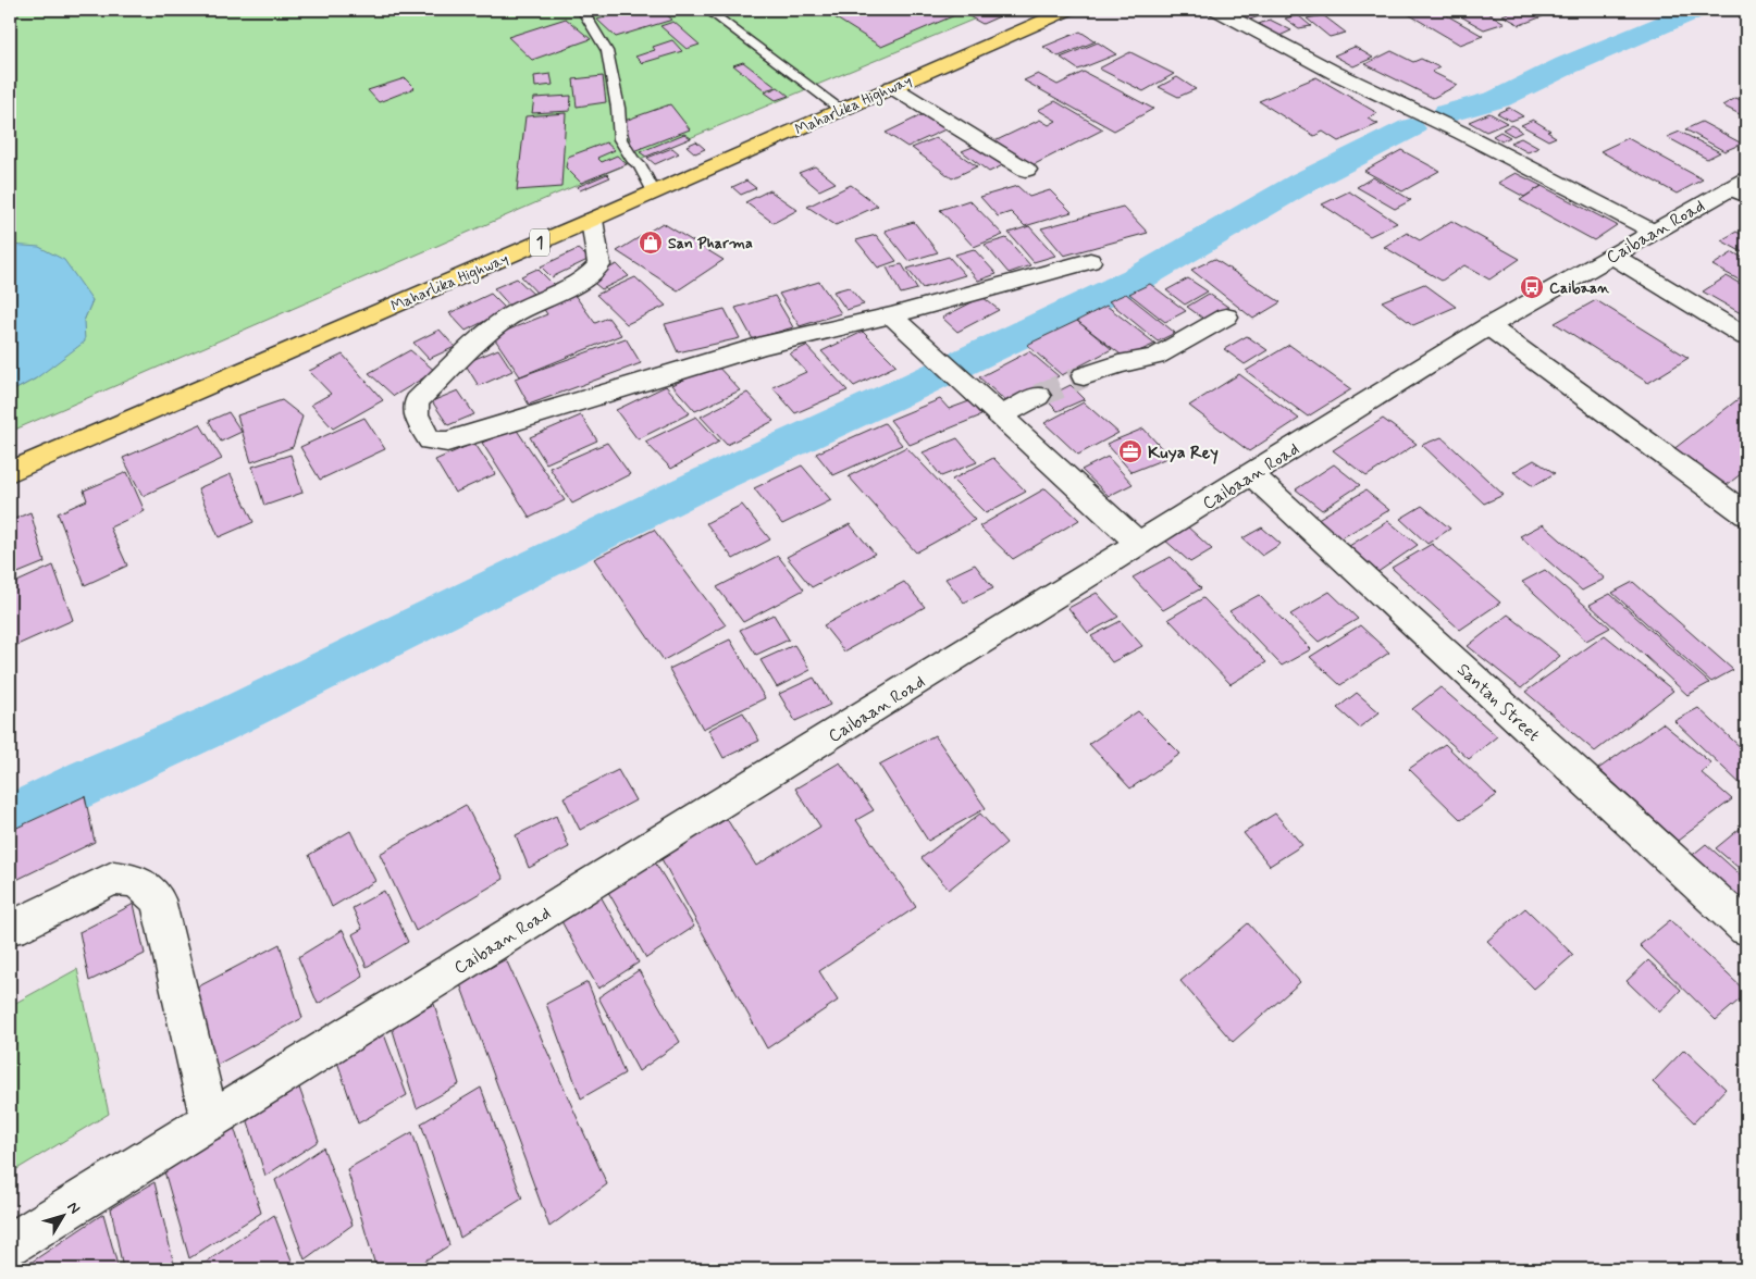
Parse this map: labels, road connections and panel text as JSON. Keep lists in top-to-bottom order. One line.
{"streets":{"highway":["Maharlika Highway","1"],"street":["Caibaan Road","Santan Street"]},"crossings":[["Caibaan Road","Santan Street"]],"places":{"shop":["San Pharma"],"bus stop":["Caibaan"],"office":["Kuya Rey"]},"north":"top right"}
